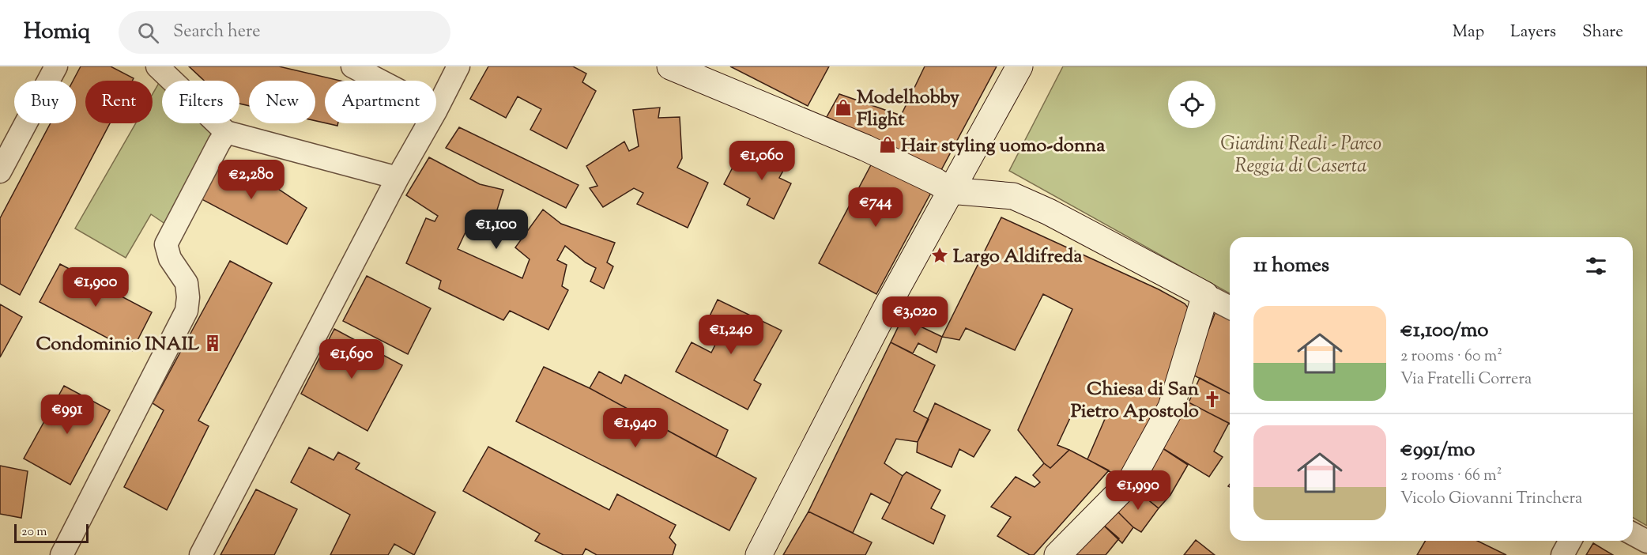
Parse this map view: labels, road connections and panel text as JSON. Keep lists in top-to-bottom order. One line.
{"parks":["Giardini Reali - Parco Reggia di Caserta"],"places":{"shop":["Modelhobby Flight","Hair styling uomo-donna"],"place":["Largo Aldifreda"],"building":["Condominio INAIL"],"church":["Chiesa di San Pietro Apostolo"]},"scale_bar":"20 m","page":{"header":"Homiq","search":"Search here","nav":["Map","Layers","Share"],"chip":["Buy","Rent","Filters","New","Apartment"],"price":["€1,060","€2,280","€744","€1,100","€1,900","€3,020","€1,240","€1,690","€991","€1,940","€1,990"],"heading":"11 homes","list":[{"name":"€1,100/mo","note":"2 rooms · 60 m² · Via Fratelli Correra"},{"name":"€991/mo","note":"2 rooms · 66 m² · Vicolo Giovanni Trinchera"}],"scale":"20 m"}}
